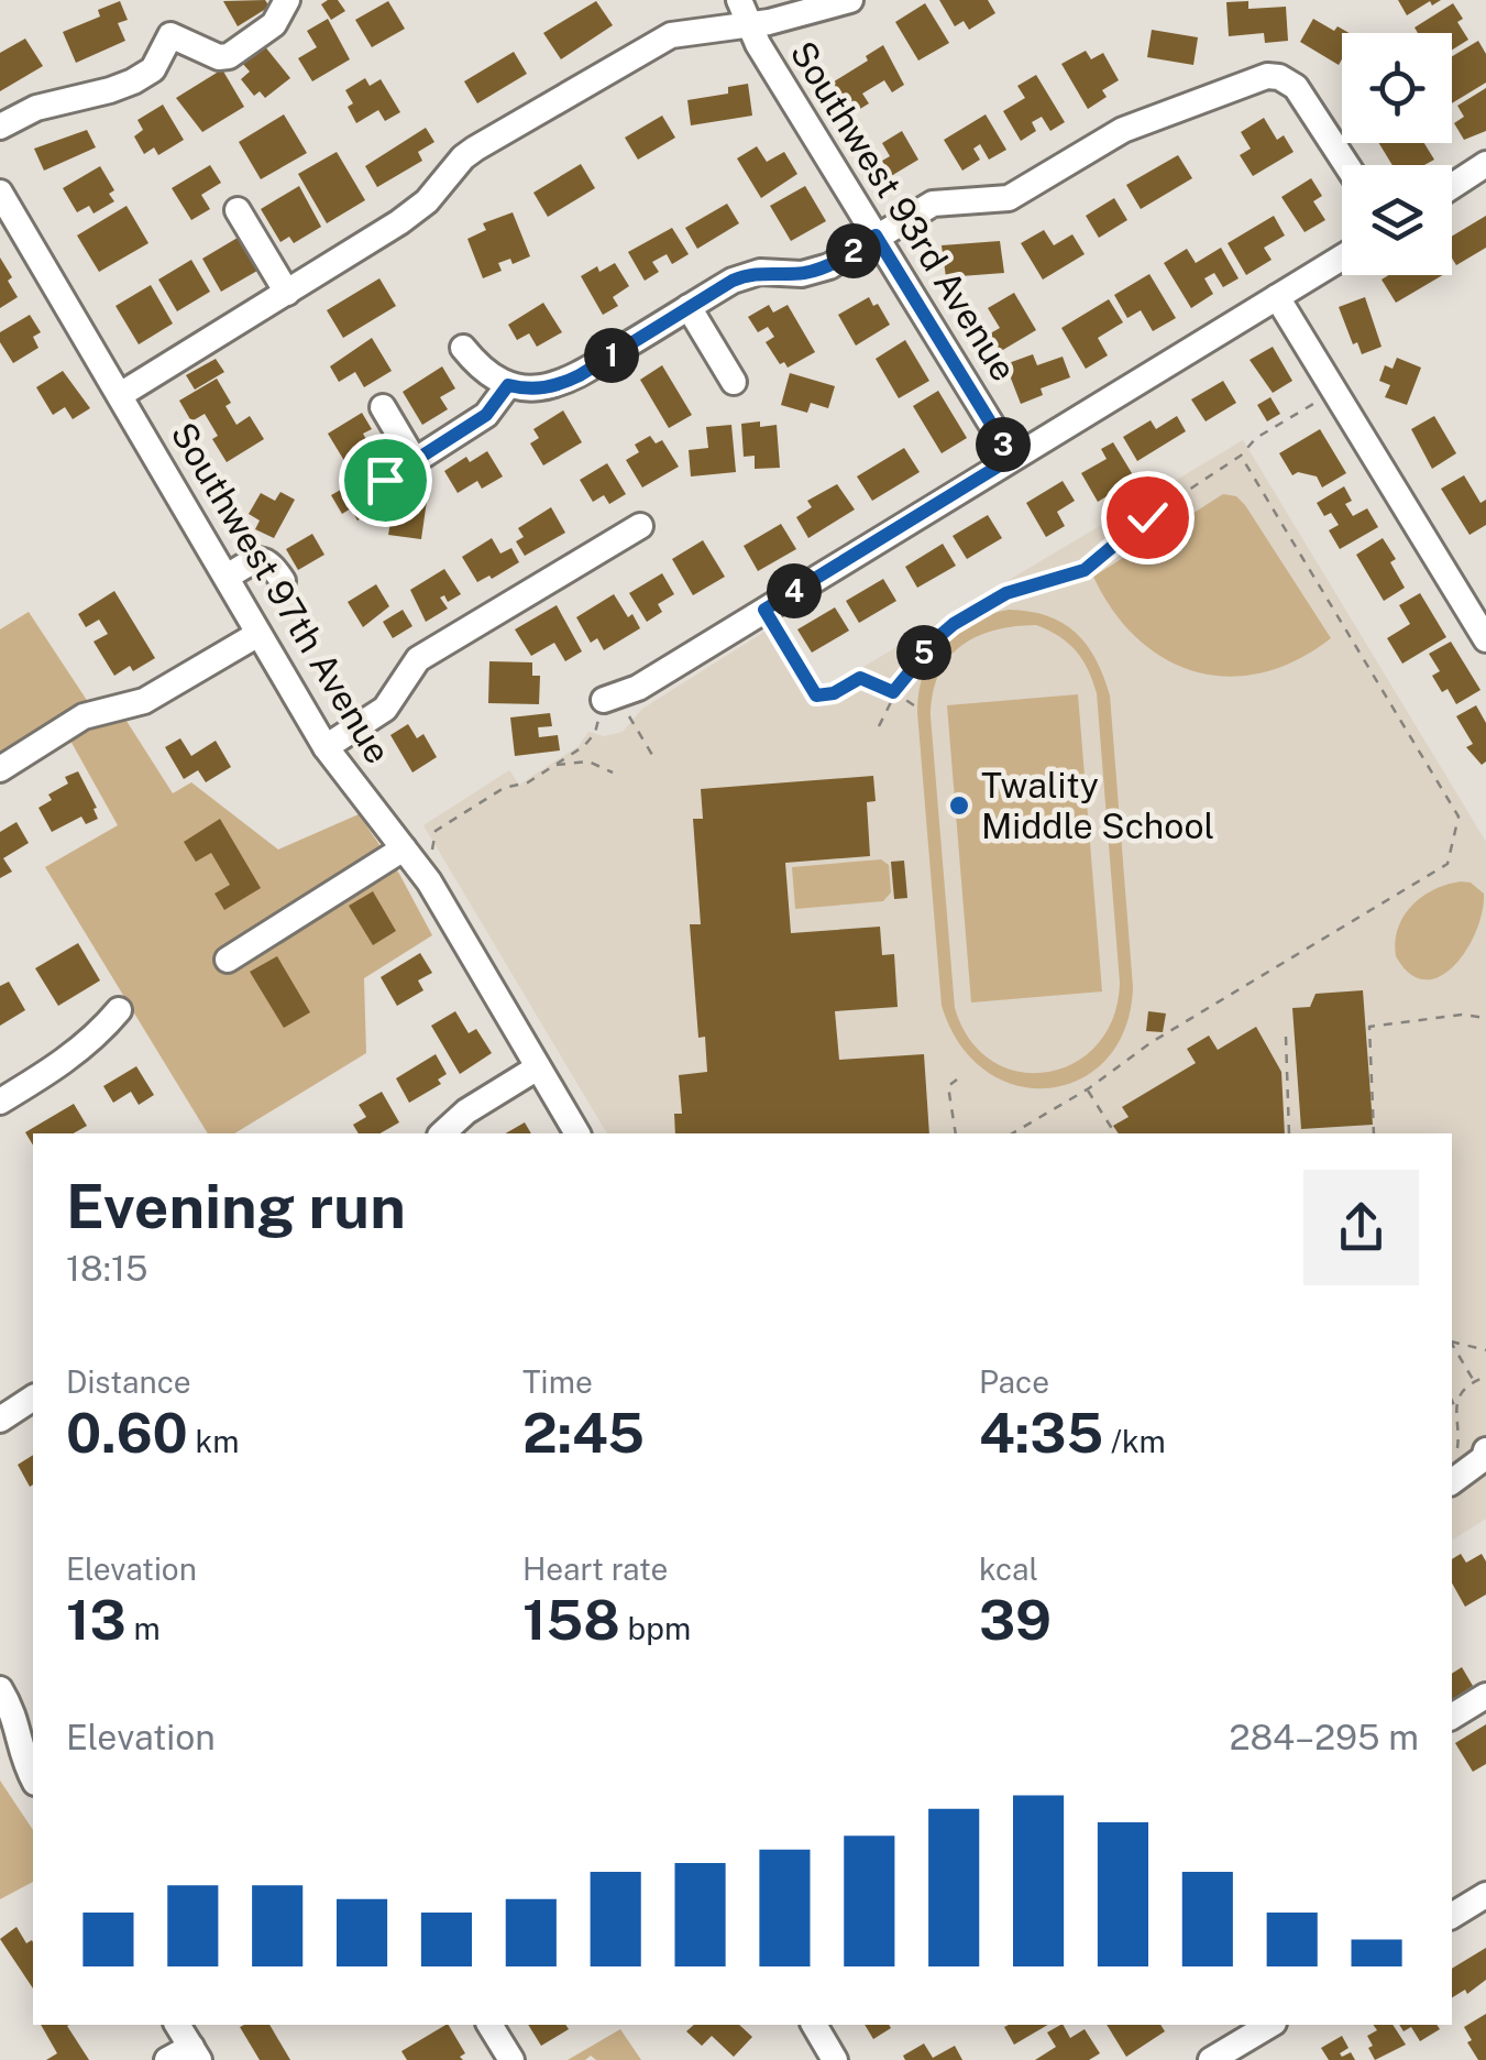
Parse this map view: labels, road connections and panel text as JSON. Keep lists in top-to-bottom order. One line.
{"streets":{"street":["Southwest 93rd Avenue","Southwest 97th Avenue"]},"places":["Twality Middle School"],"page":{"pins":["2","1","3","4","5"],"heading":["Evening run","18:15"],"stats":[["Distance","0.60 km"],["Time","2:45"],["Pace","4:35 /km"],["Elevation","13 m"],["Heart rate","158 bpm"],["kcal","39"]],"chart":["Elevation","284–295 m"]}}
